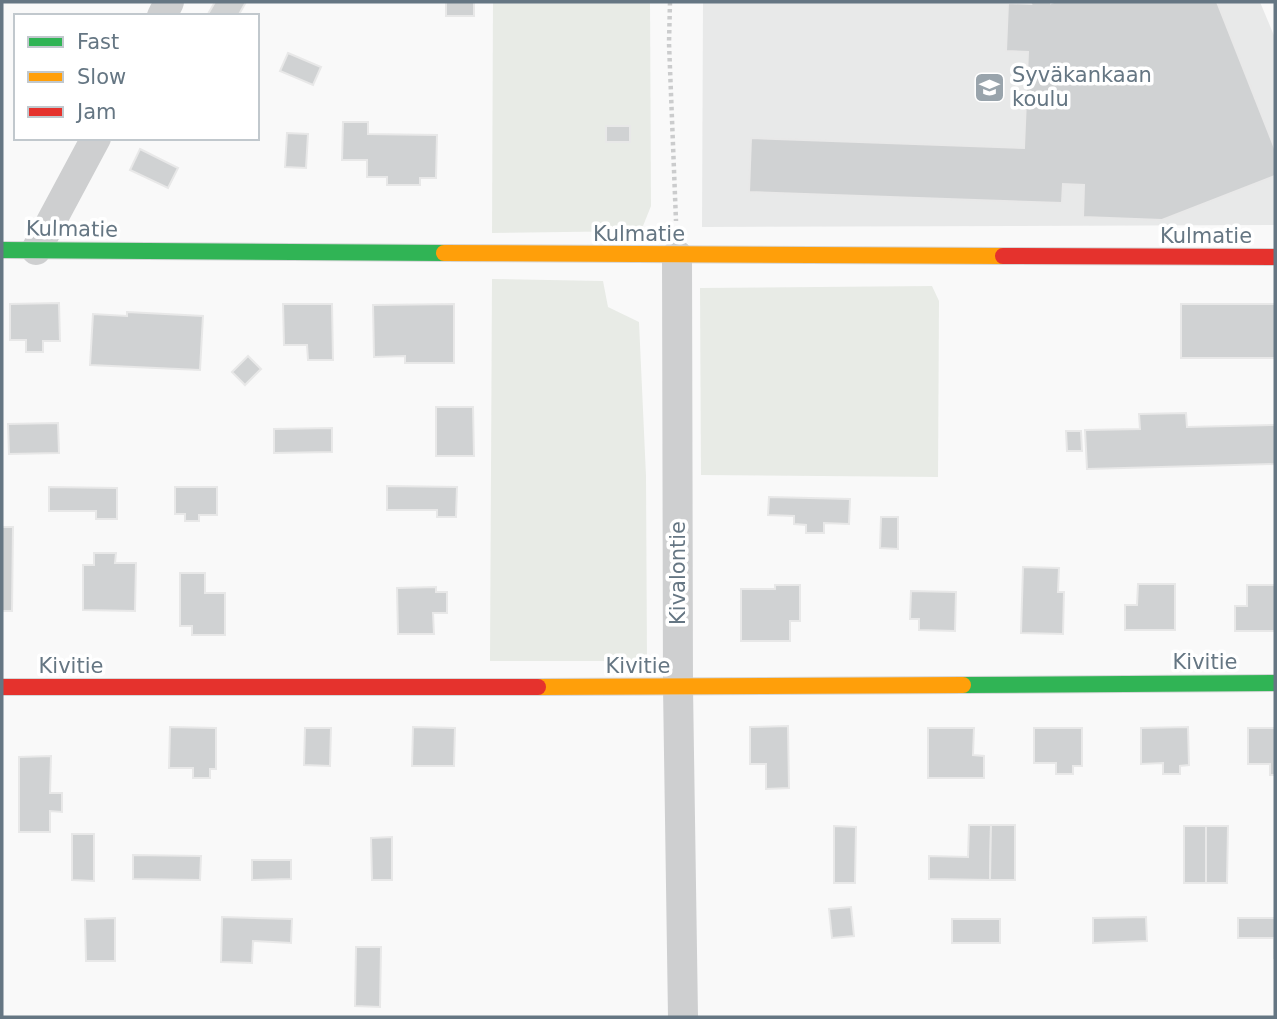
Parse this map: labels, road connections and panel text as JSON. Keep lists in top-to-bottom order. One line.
{"streets":{"street":["Kulmatie","Kivalontie","Kivitie"]},"crossings":[["Kulmatie","Kivalontie"],["Kivalontie","Kivitie"]],"places":{"school or university":["Syväkankaan koulu"]},"legend":["Fast","Slow","Jam"]}
